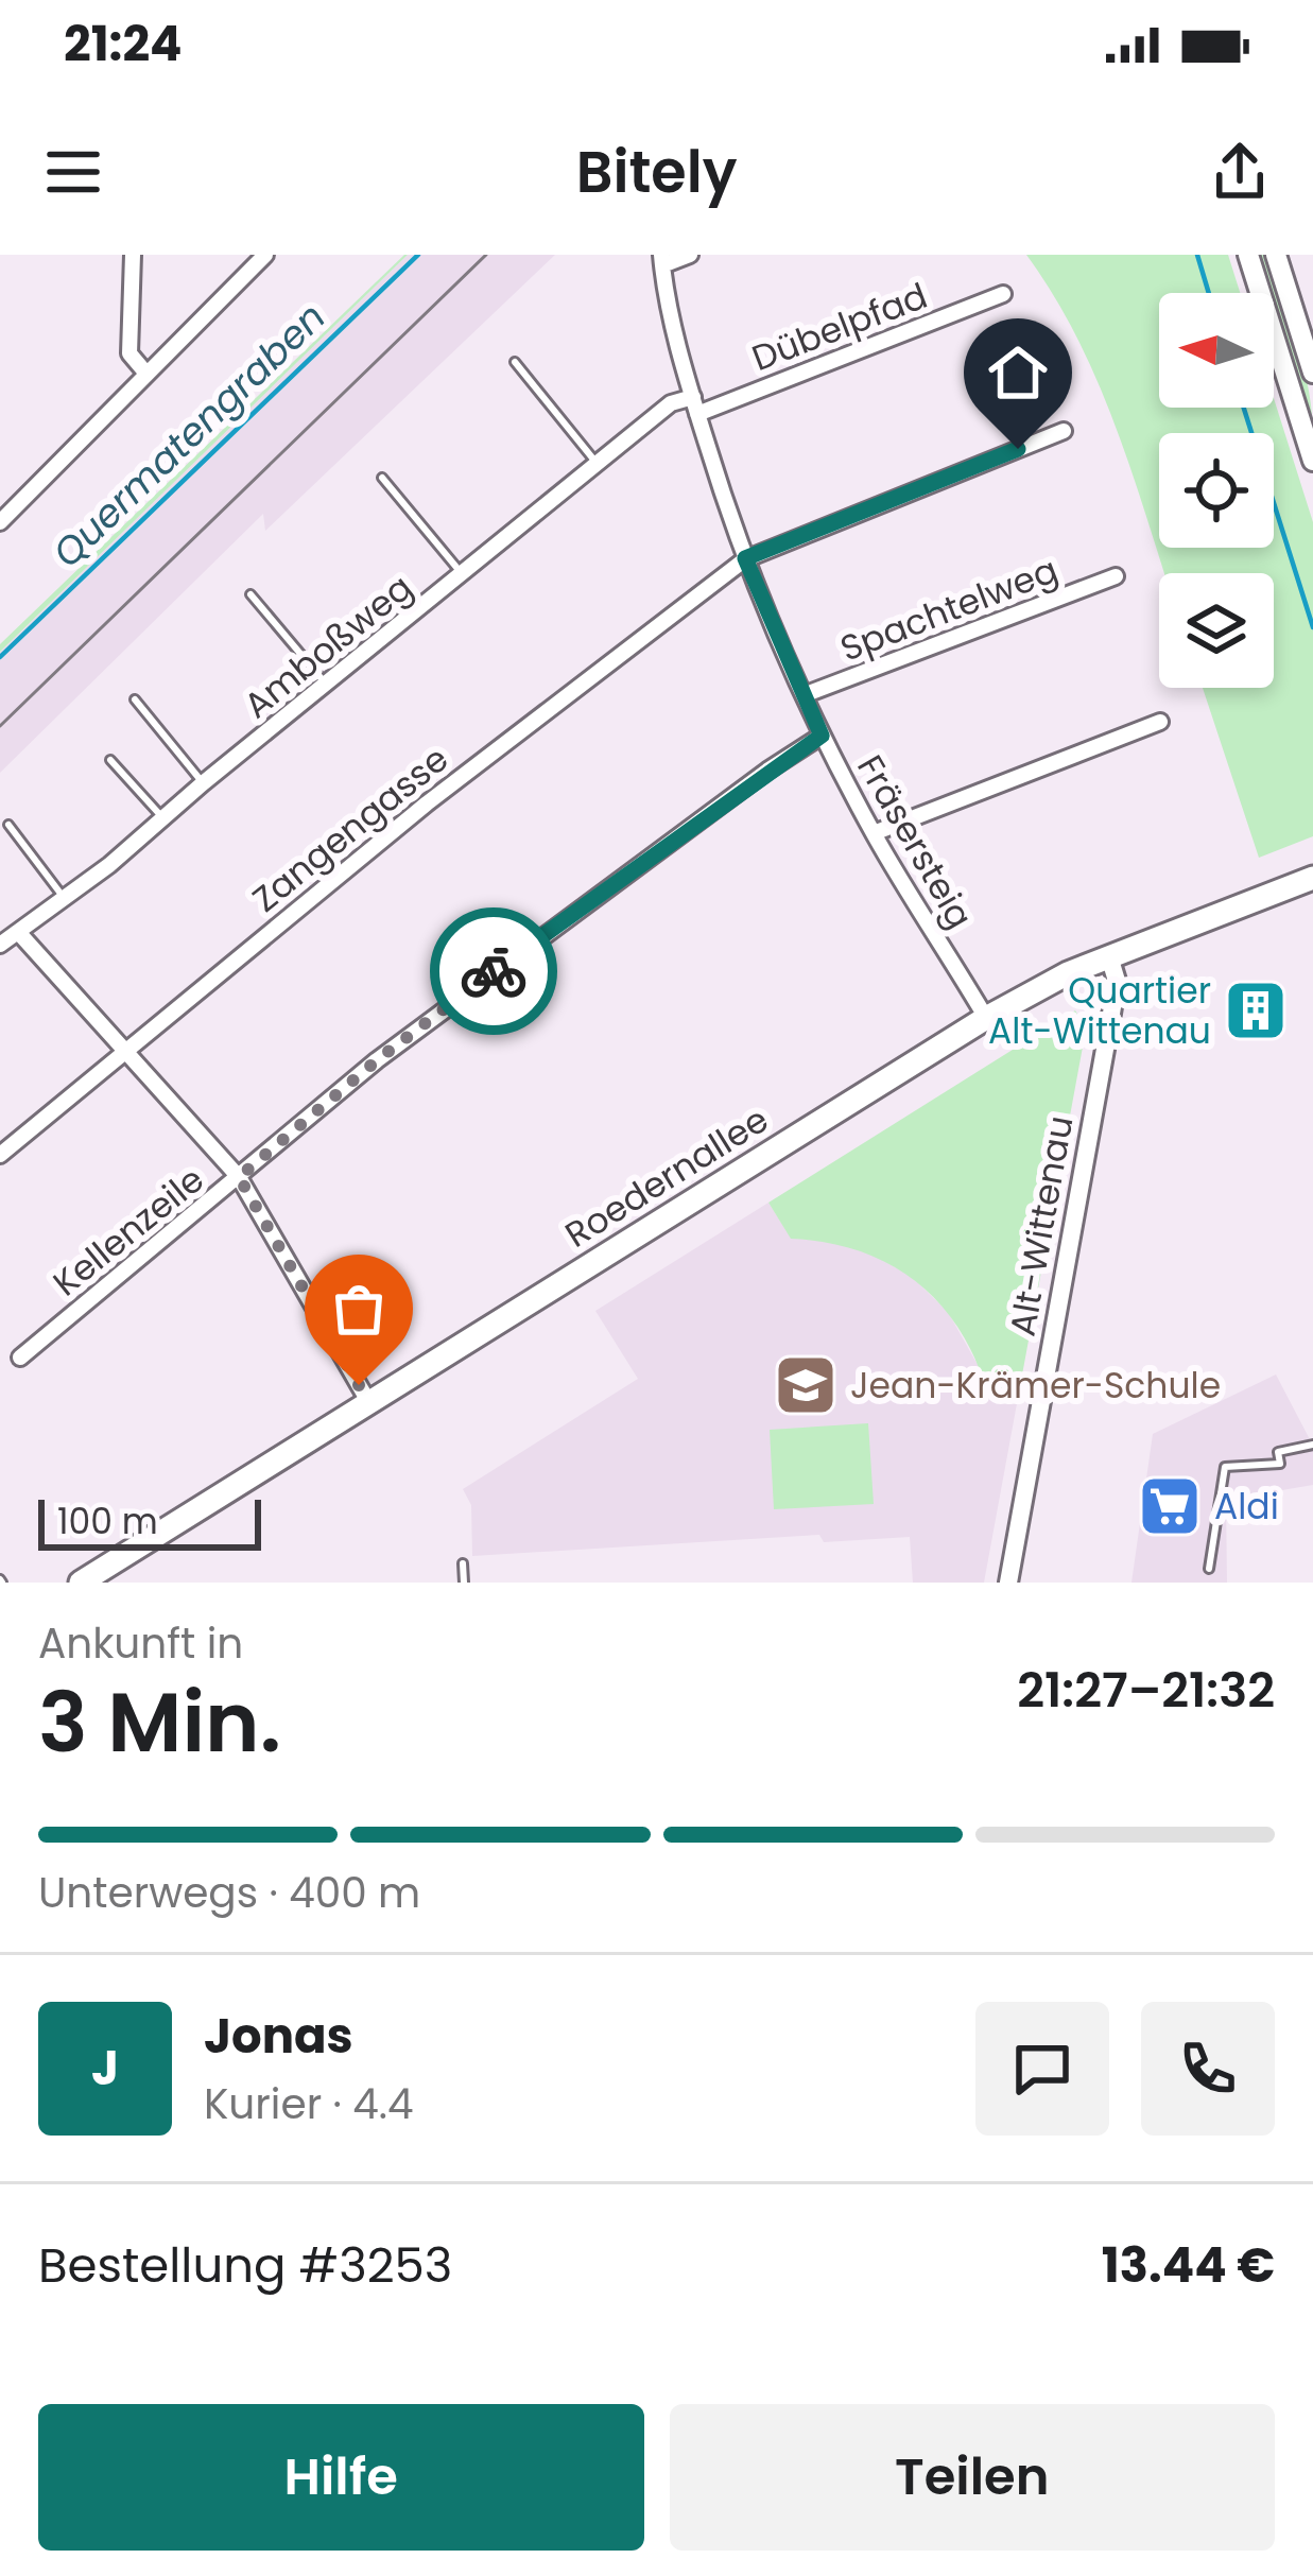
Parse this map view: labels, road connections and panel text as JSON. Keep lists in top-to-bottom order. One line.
{"streets":{"main road":["Roedernallee"],"street":["Dübelpfad","Spachtelweg","Amboßweg","Zangengasse","Fräsersteig","Alt-Wittenau","Kellenzeile"]},"crossings":[["Dübelpfad","Fräsersteig"],["Spachtelweg","Fräsersteig"],["Amboßweg","Fräsersteig"],["Zangengasse","Fräsersteig"],["Fräsersteig","Roedernallee"],["Fräsersteig","Kellenzeile"],["Roedernallee","Alt-Wittenau"]],"water":["Quermatengraben"],"places":{"building":["Quartier Alt-Wittenau"],"school or university":["Jean-Krämer-Schule"],"supermarket":["Aldi"]},"scale_bar":"100 m","north":"left","page":{"status":"21:24","header":"Bitely","scale":"100 m","heading":["3 Min.","Ankunft in","21:27–21:32"],"panel":["Jonas","Kurier · 4.4","Bestellung #3253","13.44 €"],"bar":"Unterwegs · 400 m","round":"J","buttons":["Hilfe","Teilen"]}}
